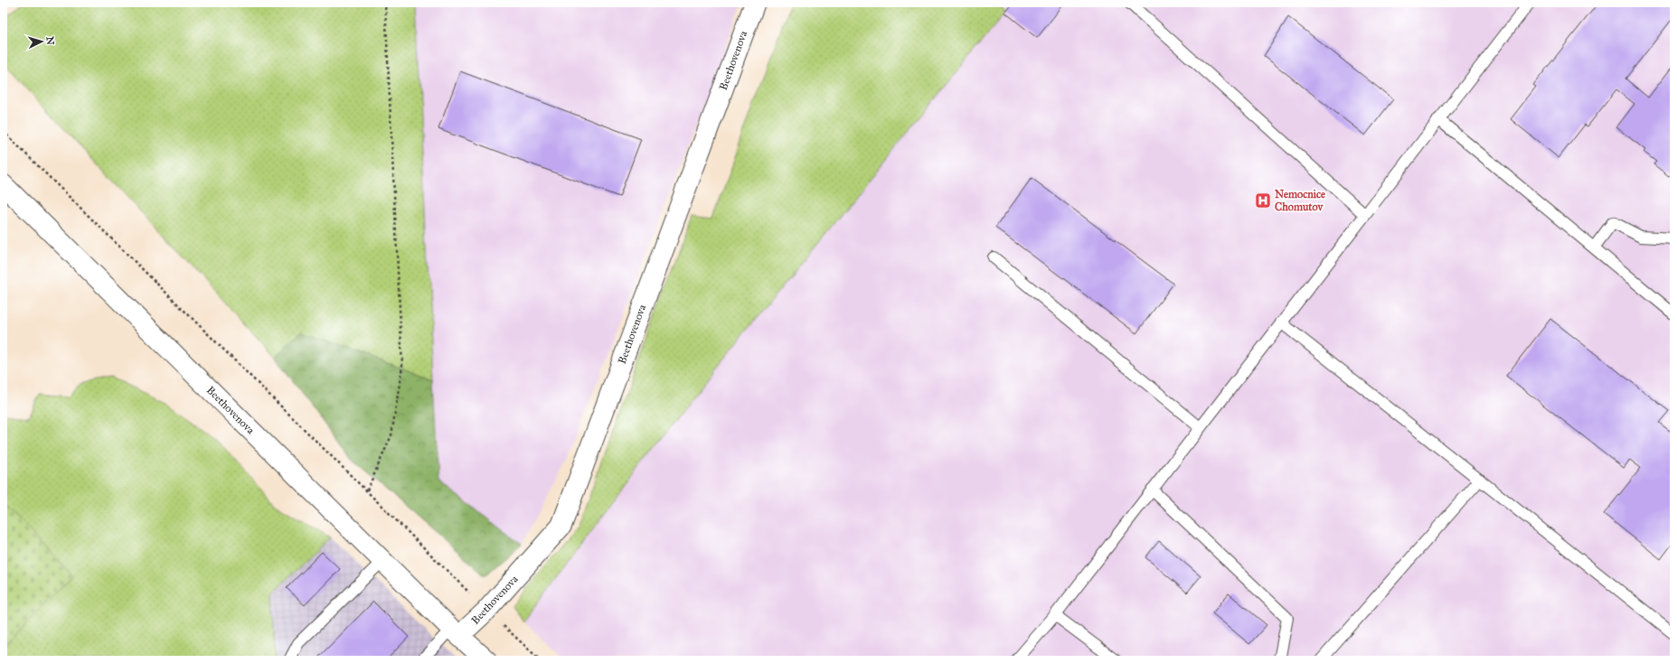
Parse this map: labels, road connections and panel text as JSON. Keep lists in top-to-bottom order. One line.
{"streets":{"street":["Beethovenova"]},"places":{"hospital":["Nemocnice Chomutov"]},"north":"right"}
